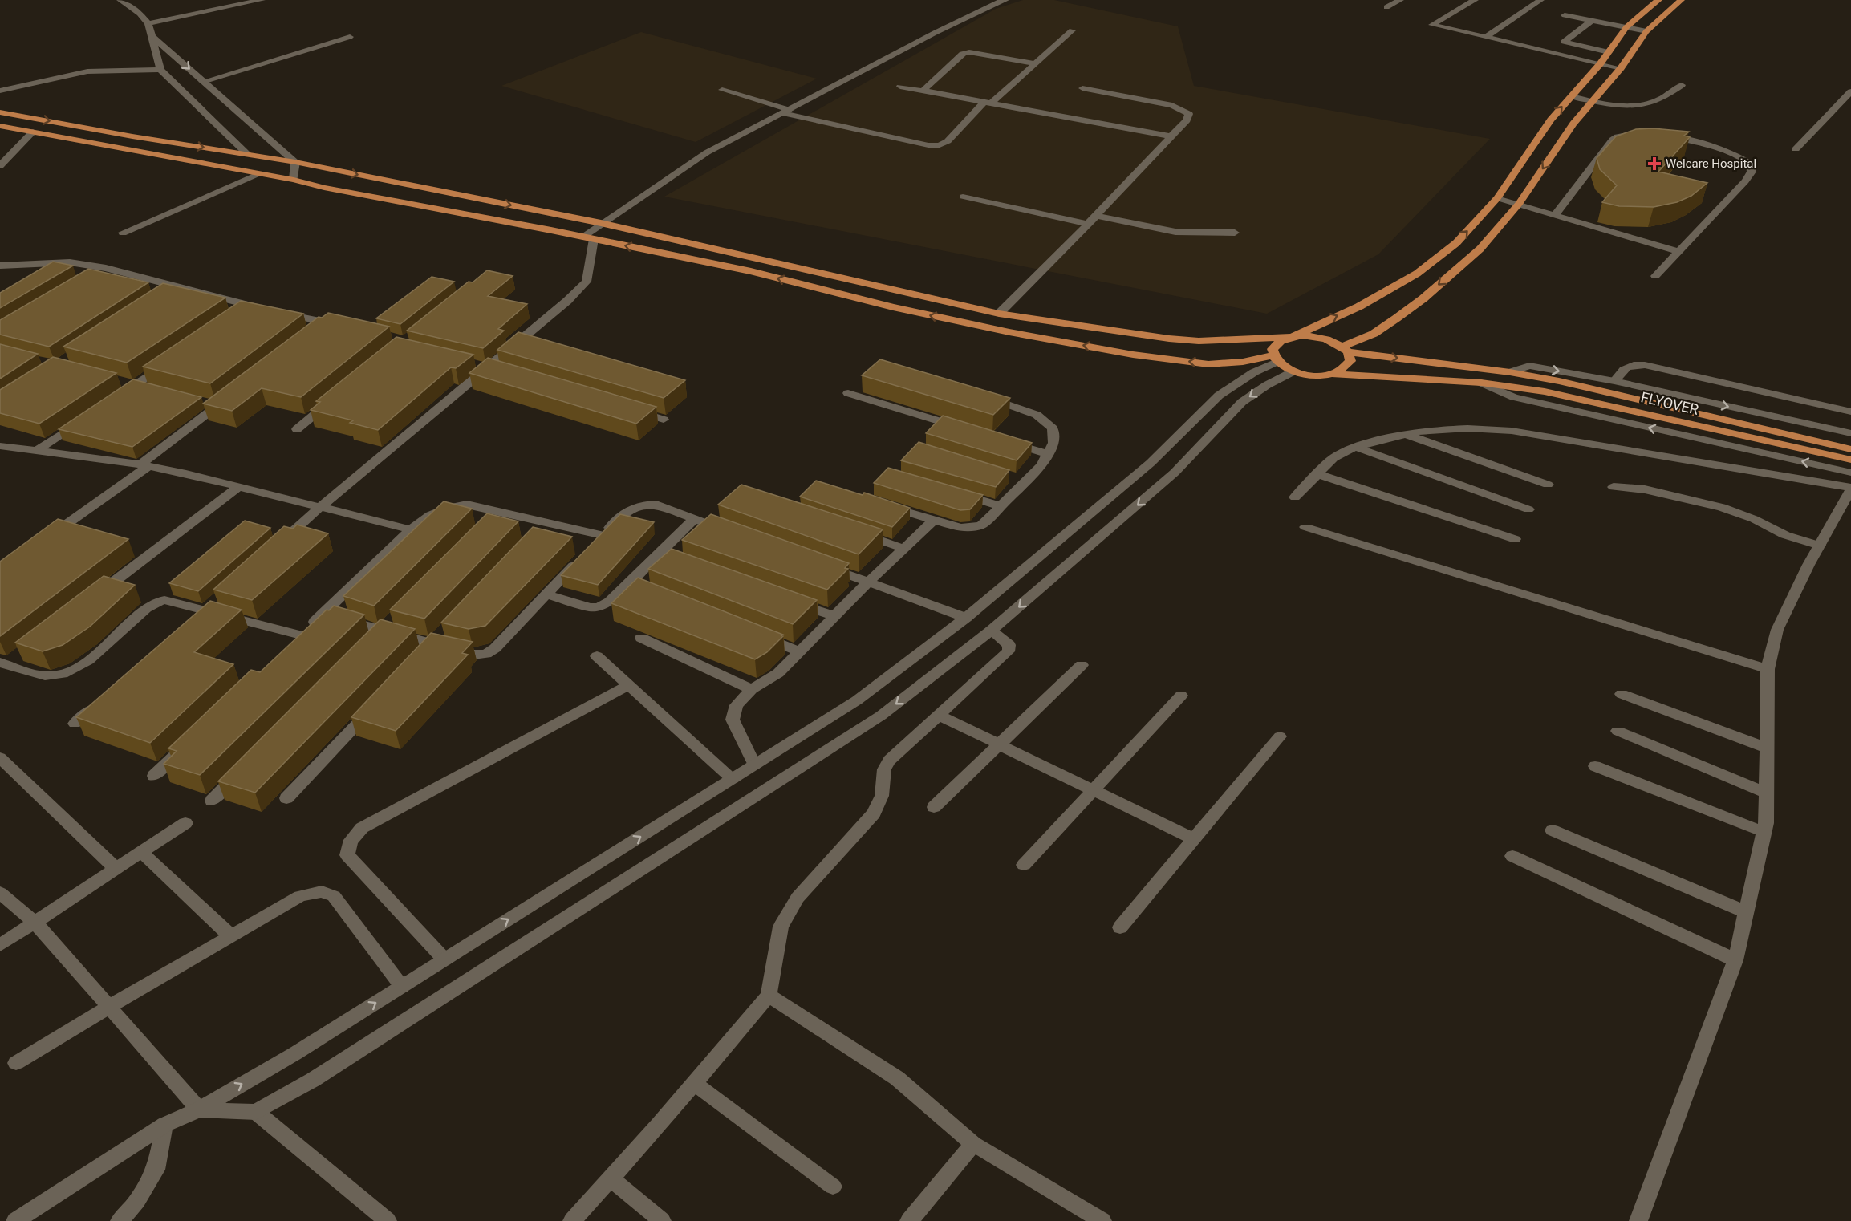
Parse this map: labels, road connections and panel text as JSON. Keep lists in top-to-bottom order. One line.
{"streets":{"main road":["FLYOVER"]},"places":{"health":["Welcare Hospital"]}}
